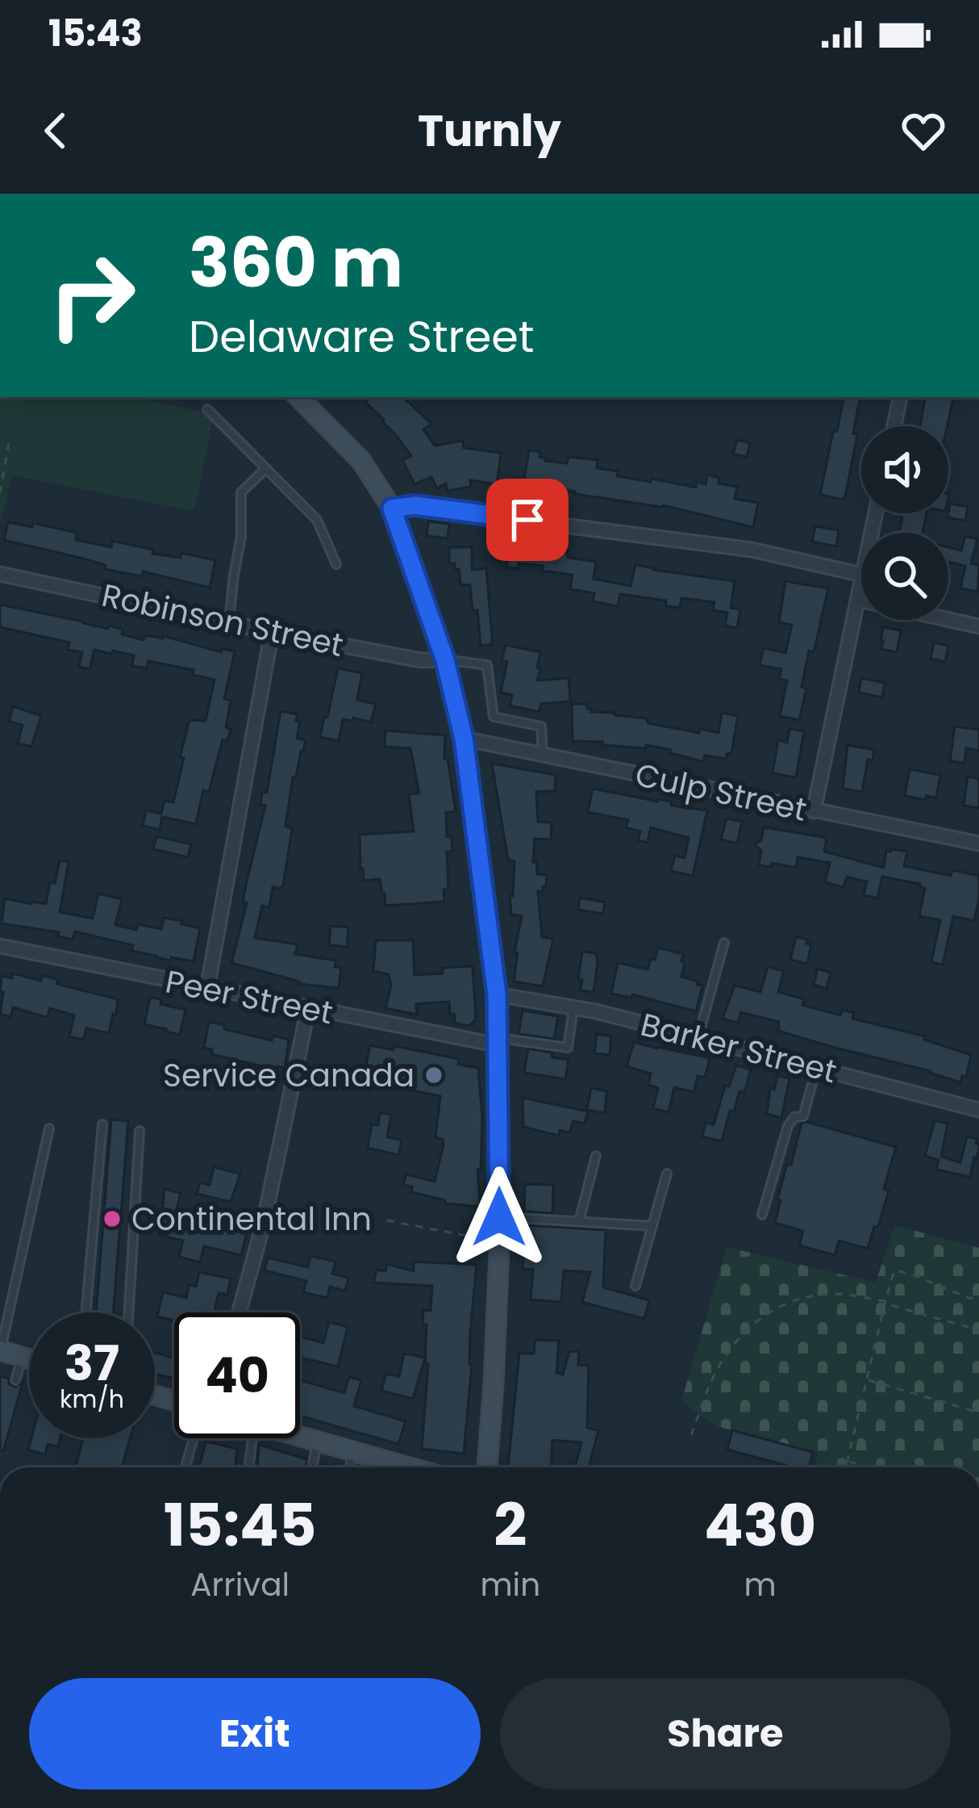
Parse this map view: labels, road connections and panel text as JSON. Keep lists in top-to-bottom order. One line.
{"streets":{"street":["Robinson Street","Culp Street","Peer Street","Barker Street"]},"places":["Service Canada","Continental Inn"],"page":{"status":"15:43","header":"Turnly","turn":["360 m","Delaware Street"],"speed":"37 km/h","limit":"40","eta":["15:45","Arrival","2","min","430","m"],"buttons":["Exit","Share"]}}
